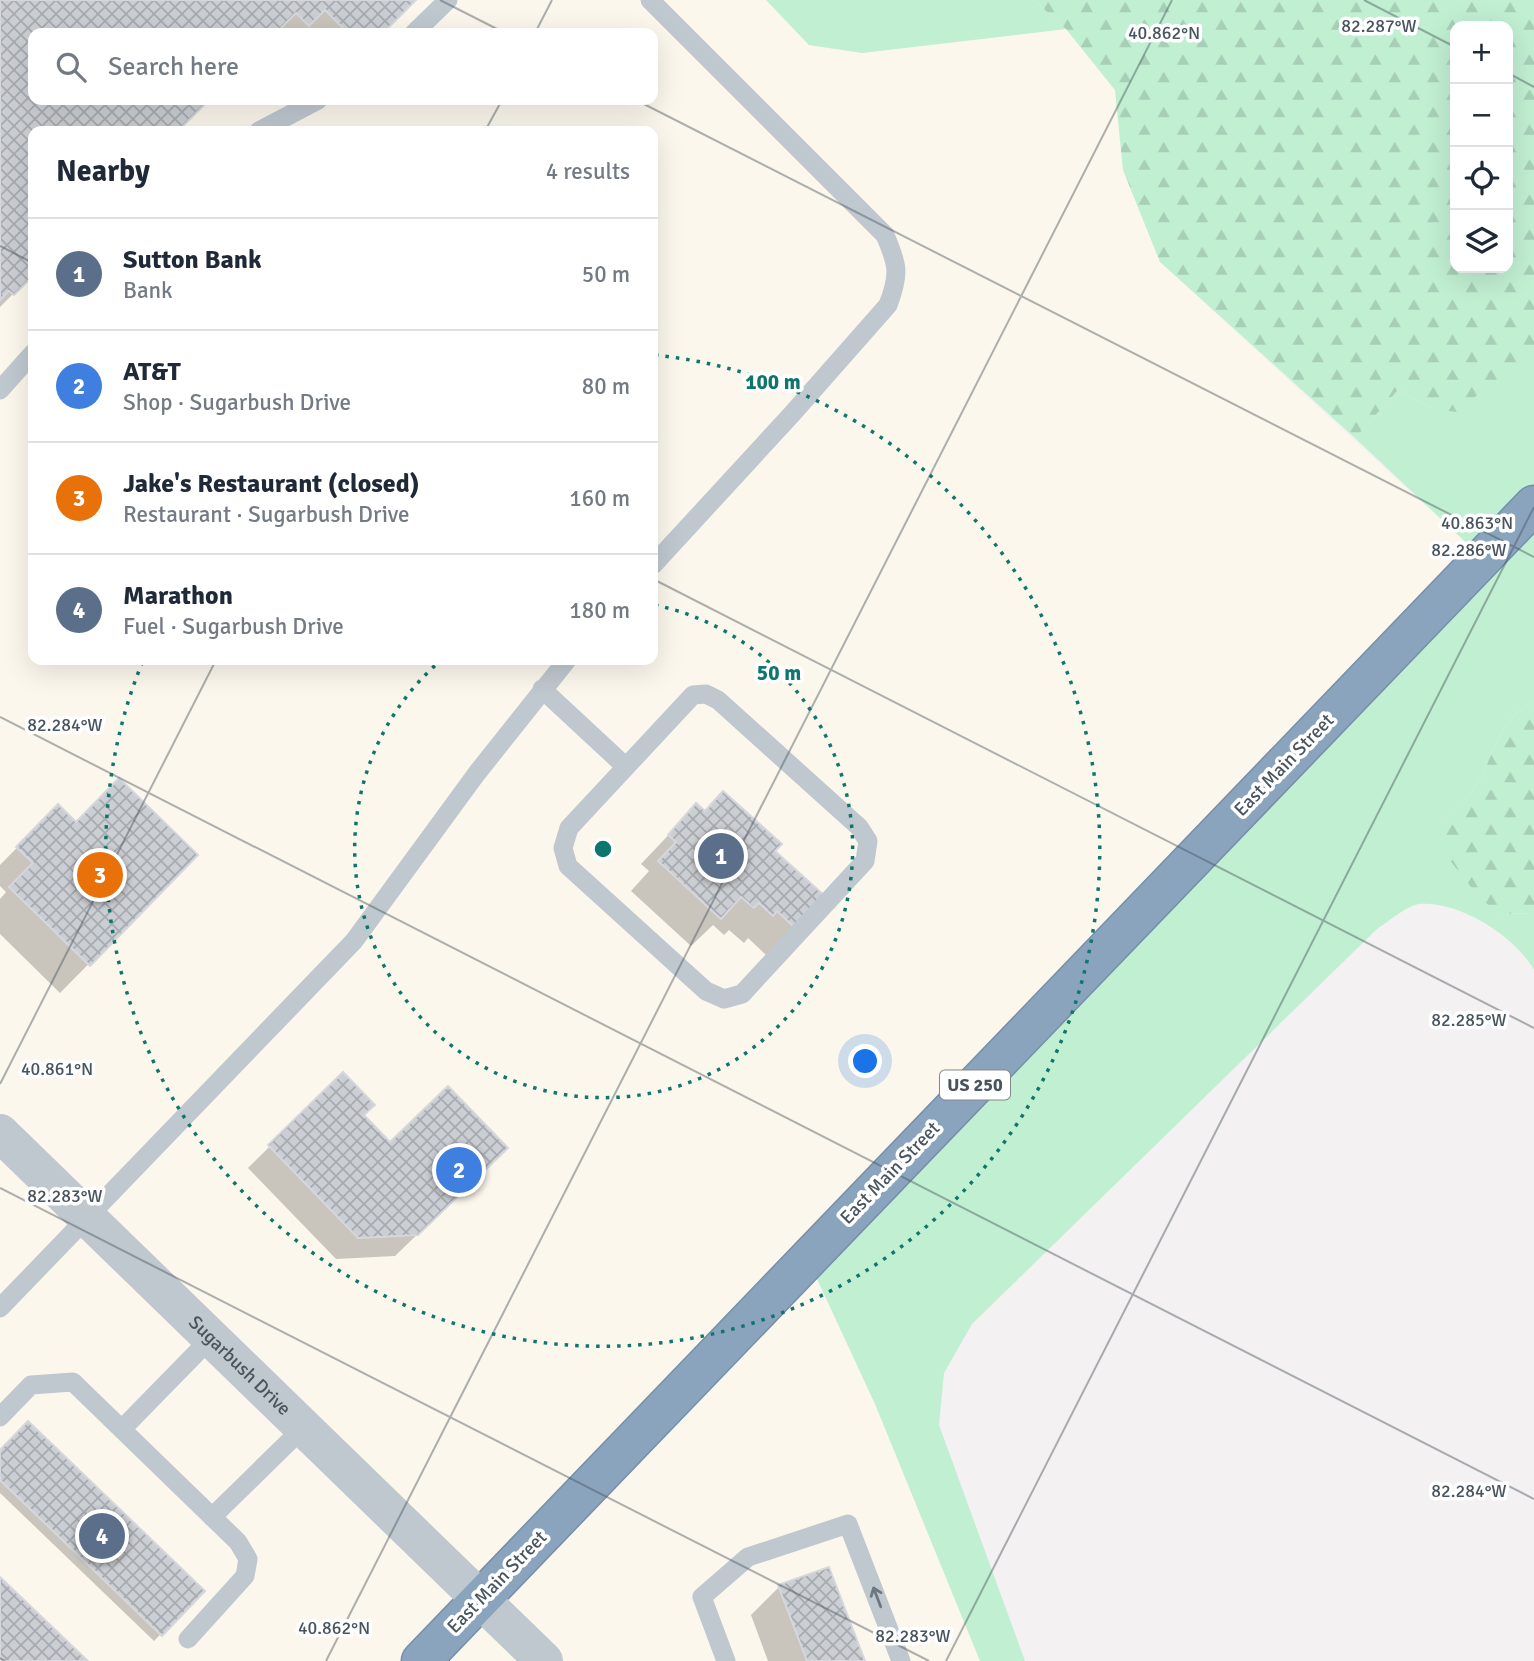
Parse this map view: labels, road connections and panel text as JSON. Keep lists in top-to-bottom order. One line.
{"streets":{"highway":["East Main Street","US 250"],"street":["Sugarbush Drive"]},"crossings":[["East Main Street","Sugarbush Drive"]],"page":{"map_buttons":["+","−"],"search":"Search here","heading":["Nearby","4 results"],"list":[{"mark":"1","name":"Sutton Bank","note":"Bank","value":"50 m"},{"mark":"2","name":"AT&T","note":"Shop · Sugarbush Drive","value":"80 m"},{"mark":"3","name":"Jake's Restaurant (closed)","note":"Restaurant · Sugarbush Drive","value":"160 m"},{"mark":"4","name":"Marathon","note":"Fuel · Sugarbush Drive","value":"180 m"}],"pins":["1","3","2","4"]},"coordinates":["82.287°W","40.862°N","40.863°N","82.286°W","82.284°W","82.285°W","40.861°N","82.283°W"],"rings":["100 m","50 m"]}
